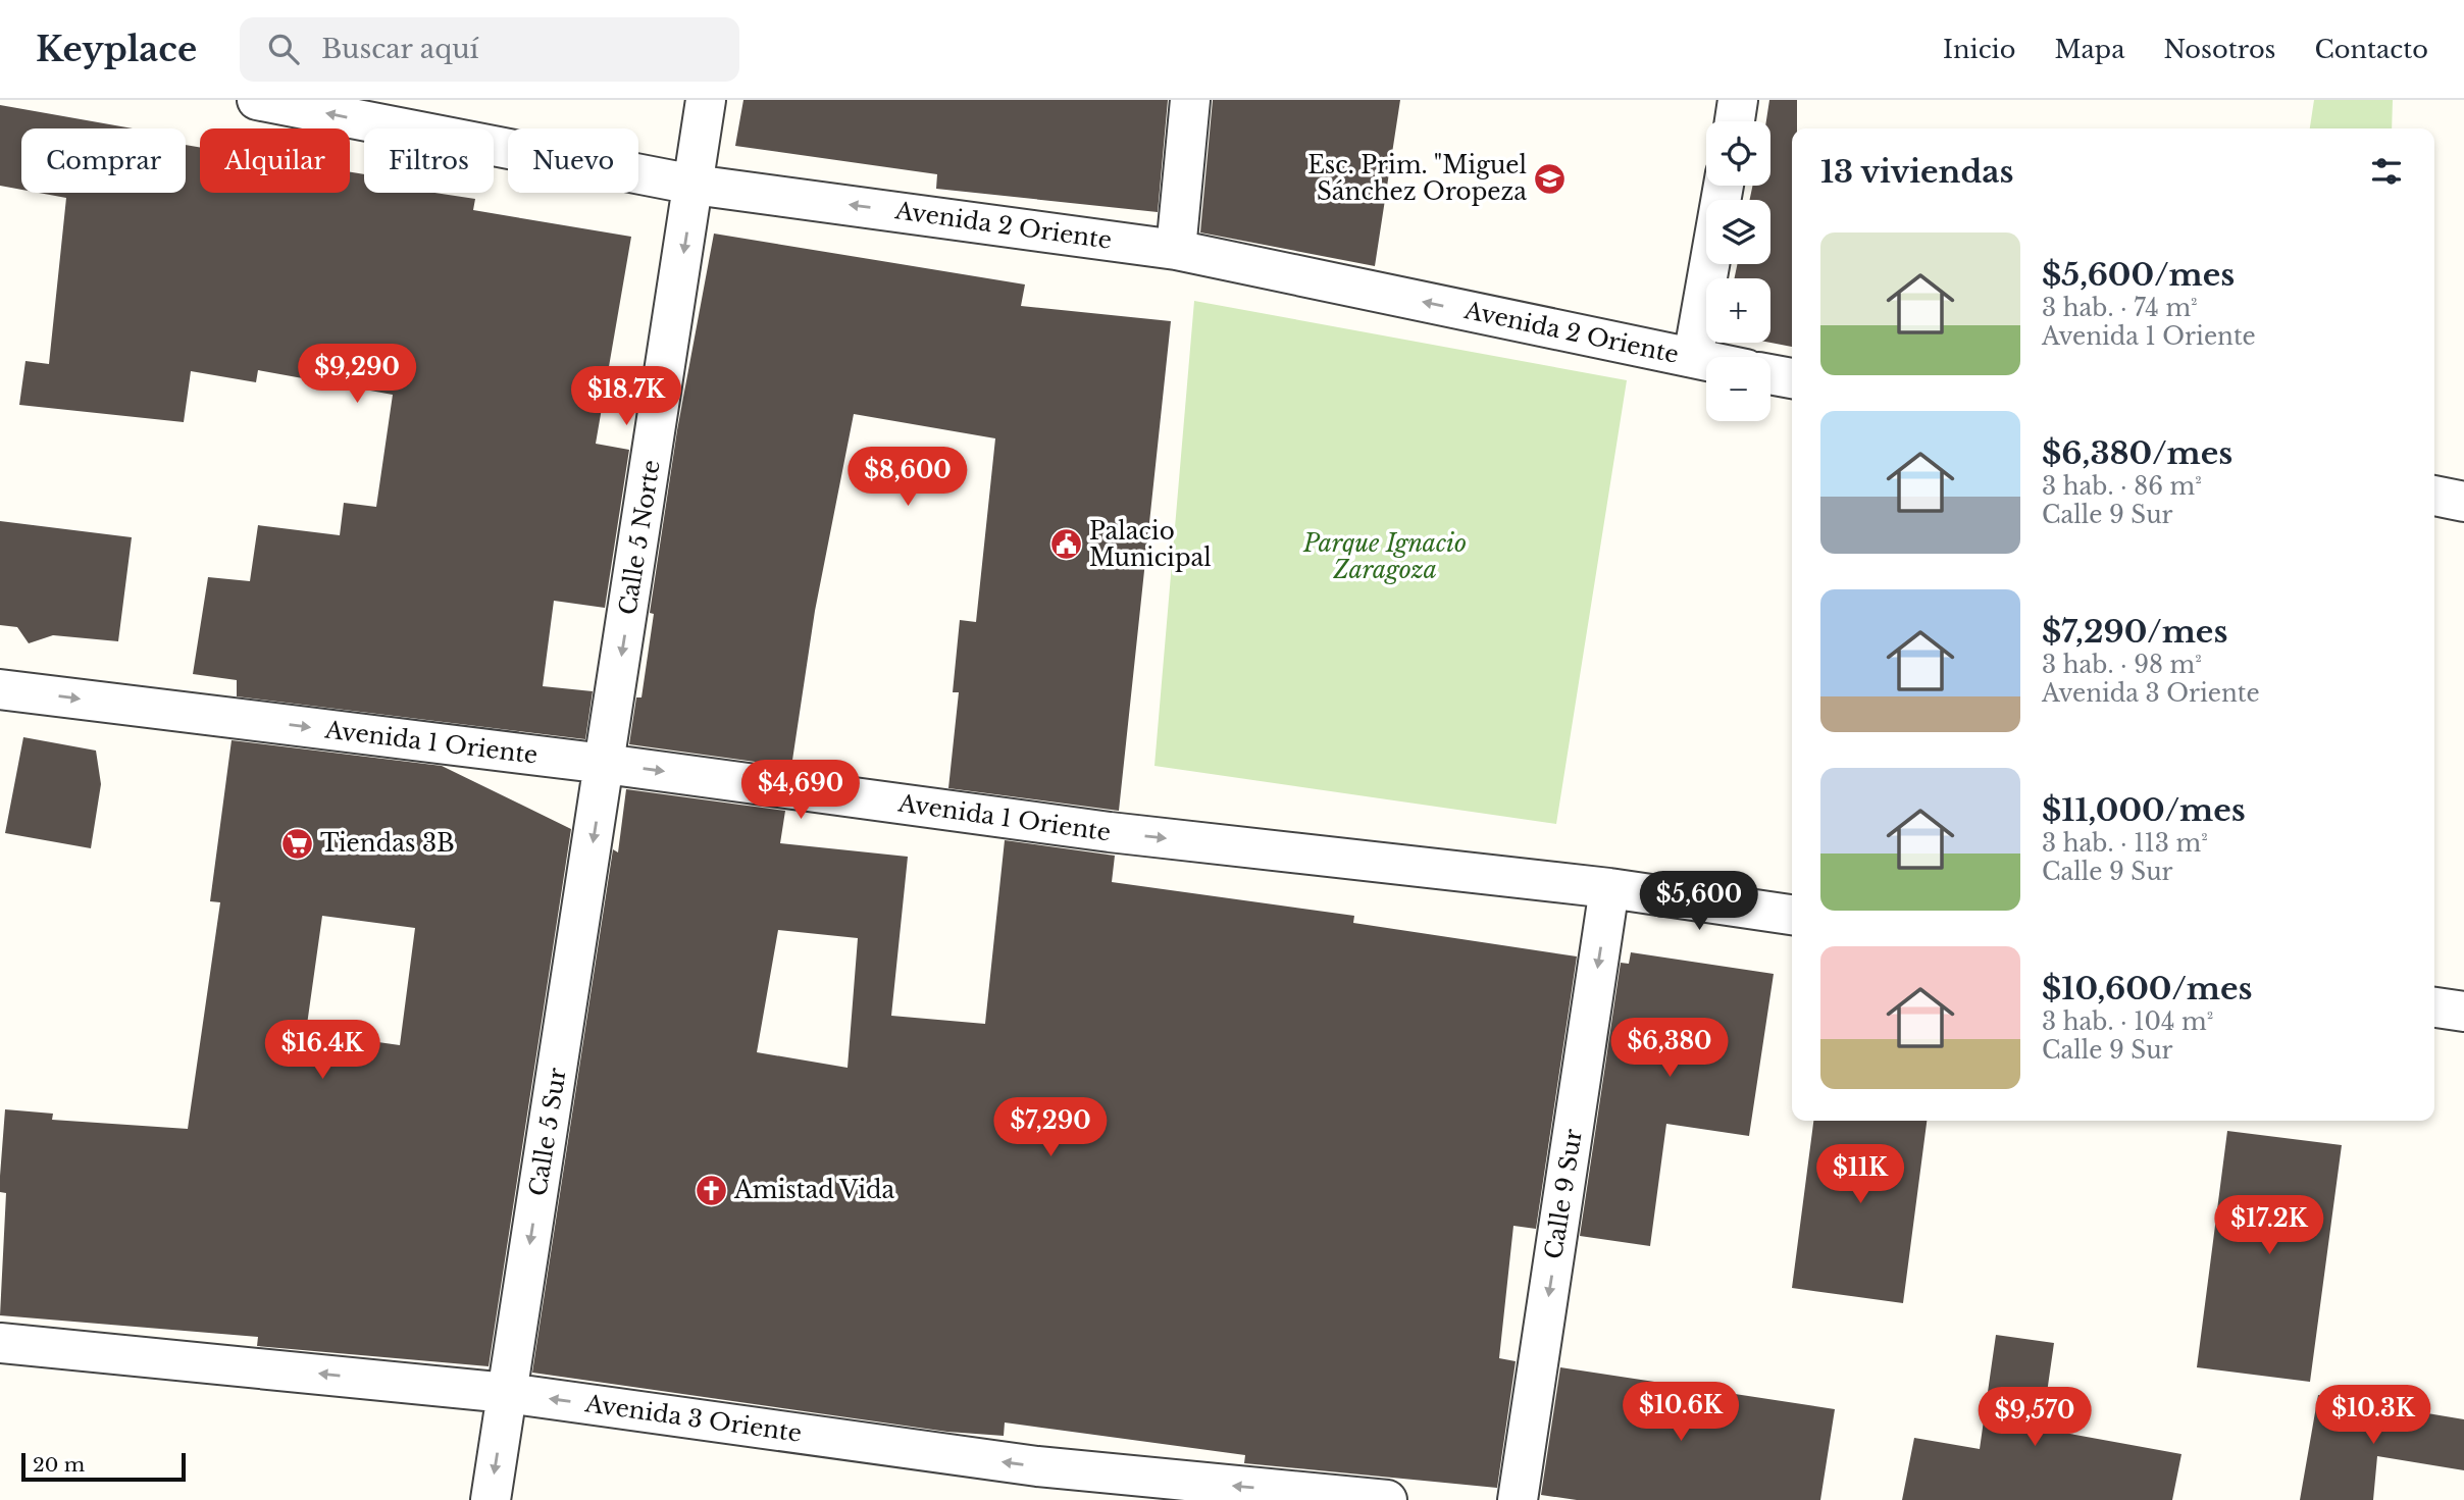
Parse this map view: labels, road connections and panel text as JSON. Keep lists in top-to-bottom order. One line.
{"streets":{"street":["Avenida 2 Oriente","Calle 5 Norte","Avenida 1 Oriente","Calle 5 Sur","Calle 9 Sur","Avenida 3 Oriente"]},"crossings":[["Avenida 2 Oriente","Calle 5 Norte"],["Calle 5 Norte","Avenida 1 Oriente"],["Calle 5 Norte","Calle 5 Sur"],["Avenida 1 Oriente","Calle 5 Sur"],["Avenida 1 Oriente","Calle 9 Sur"],["Calle 5 Sur","Avenida 3 Oriente"]],"one_way":["Avenida 2 Oriente","Calle 5 Norte","Avenida 1 Oriente","Calle 5 Sur","Calle 9 Sur","Avenida 3 Oriente"],"parks":["Parque Ignacio Zaragoza"],"places":{"school or university":["Esc. Prim. \"Miguel Sánchez Oropeza"],"public building":["Palacio Municipal"],"supermarket":["Tiendas 3B"],"church":["Amistad Vida"]},"scale_bar":"20 m","page":{"header":"Keyplace","search":"Buscar aquí","nav":["Inicio","Mapa","Nosotros","Contacto"],"map_buttons":["+","−"],"chip":["Comprar","Alquilar","Filtros","Nuevo"],"heading":"13 viviendas","list":[{"name":"$5,600/mes","note":"3 hab. · 74 m² · Avenida 1 Oriente"},{"name":"$6,380/mes","note":"3 hab. · 86 m² · Calle 9 Sur"},{"name":"$7,290/mes","note":"3 hab. · 98 m² · Avenida 3 Oriente"},{"name":"$11,000/mes","note":"3 hab. · 113 m² · Calle 9 Sur"},{"name":"$10,600/mes","note":"3 hab. · 104 m² · Calle 9 Sur"}],"price":["$9,290","$18.7K","$8,600","$4,690","$5,600","$6,380","$16.4K","$7,290","$11K","$17.2K","$10.6K","$10.3K","$9,570"],"scale":"20 m"}}
